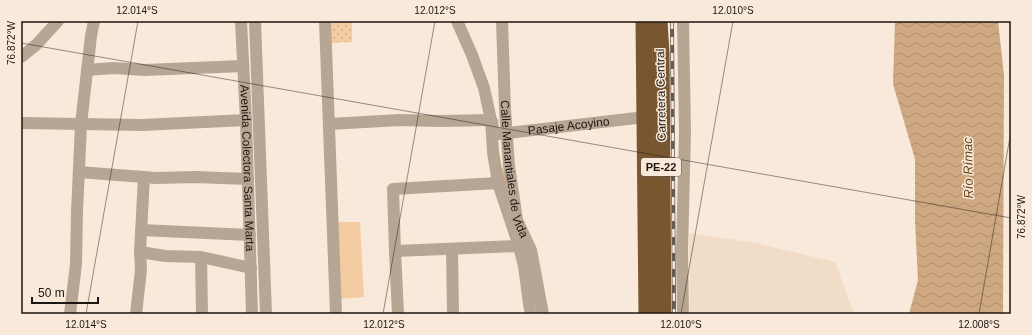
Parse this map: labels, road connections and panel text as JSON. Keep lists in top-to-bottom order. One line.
{"streets":{"highway":["Carretera Central","PE-22"],"street":["Pasaje Acoyino","Avenida Colectora Santa Marta","Calle Manantiales de Vida"]},"crossings":[["Carretera Central","Pasaje Acoyino"],["Pasaje Acoyino","Calle Manantiales de Vida"]],"water":["Río Rímac"],"scale_bar":"50 m","coordinates":["12.014°S","12.012°S","12.010°S","76.872°W","12.008°S"]}
